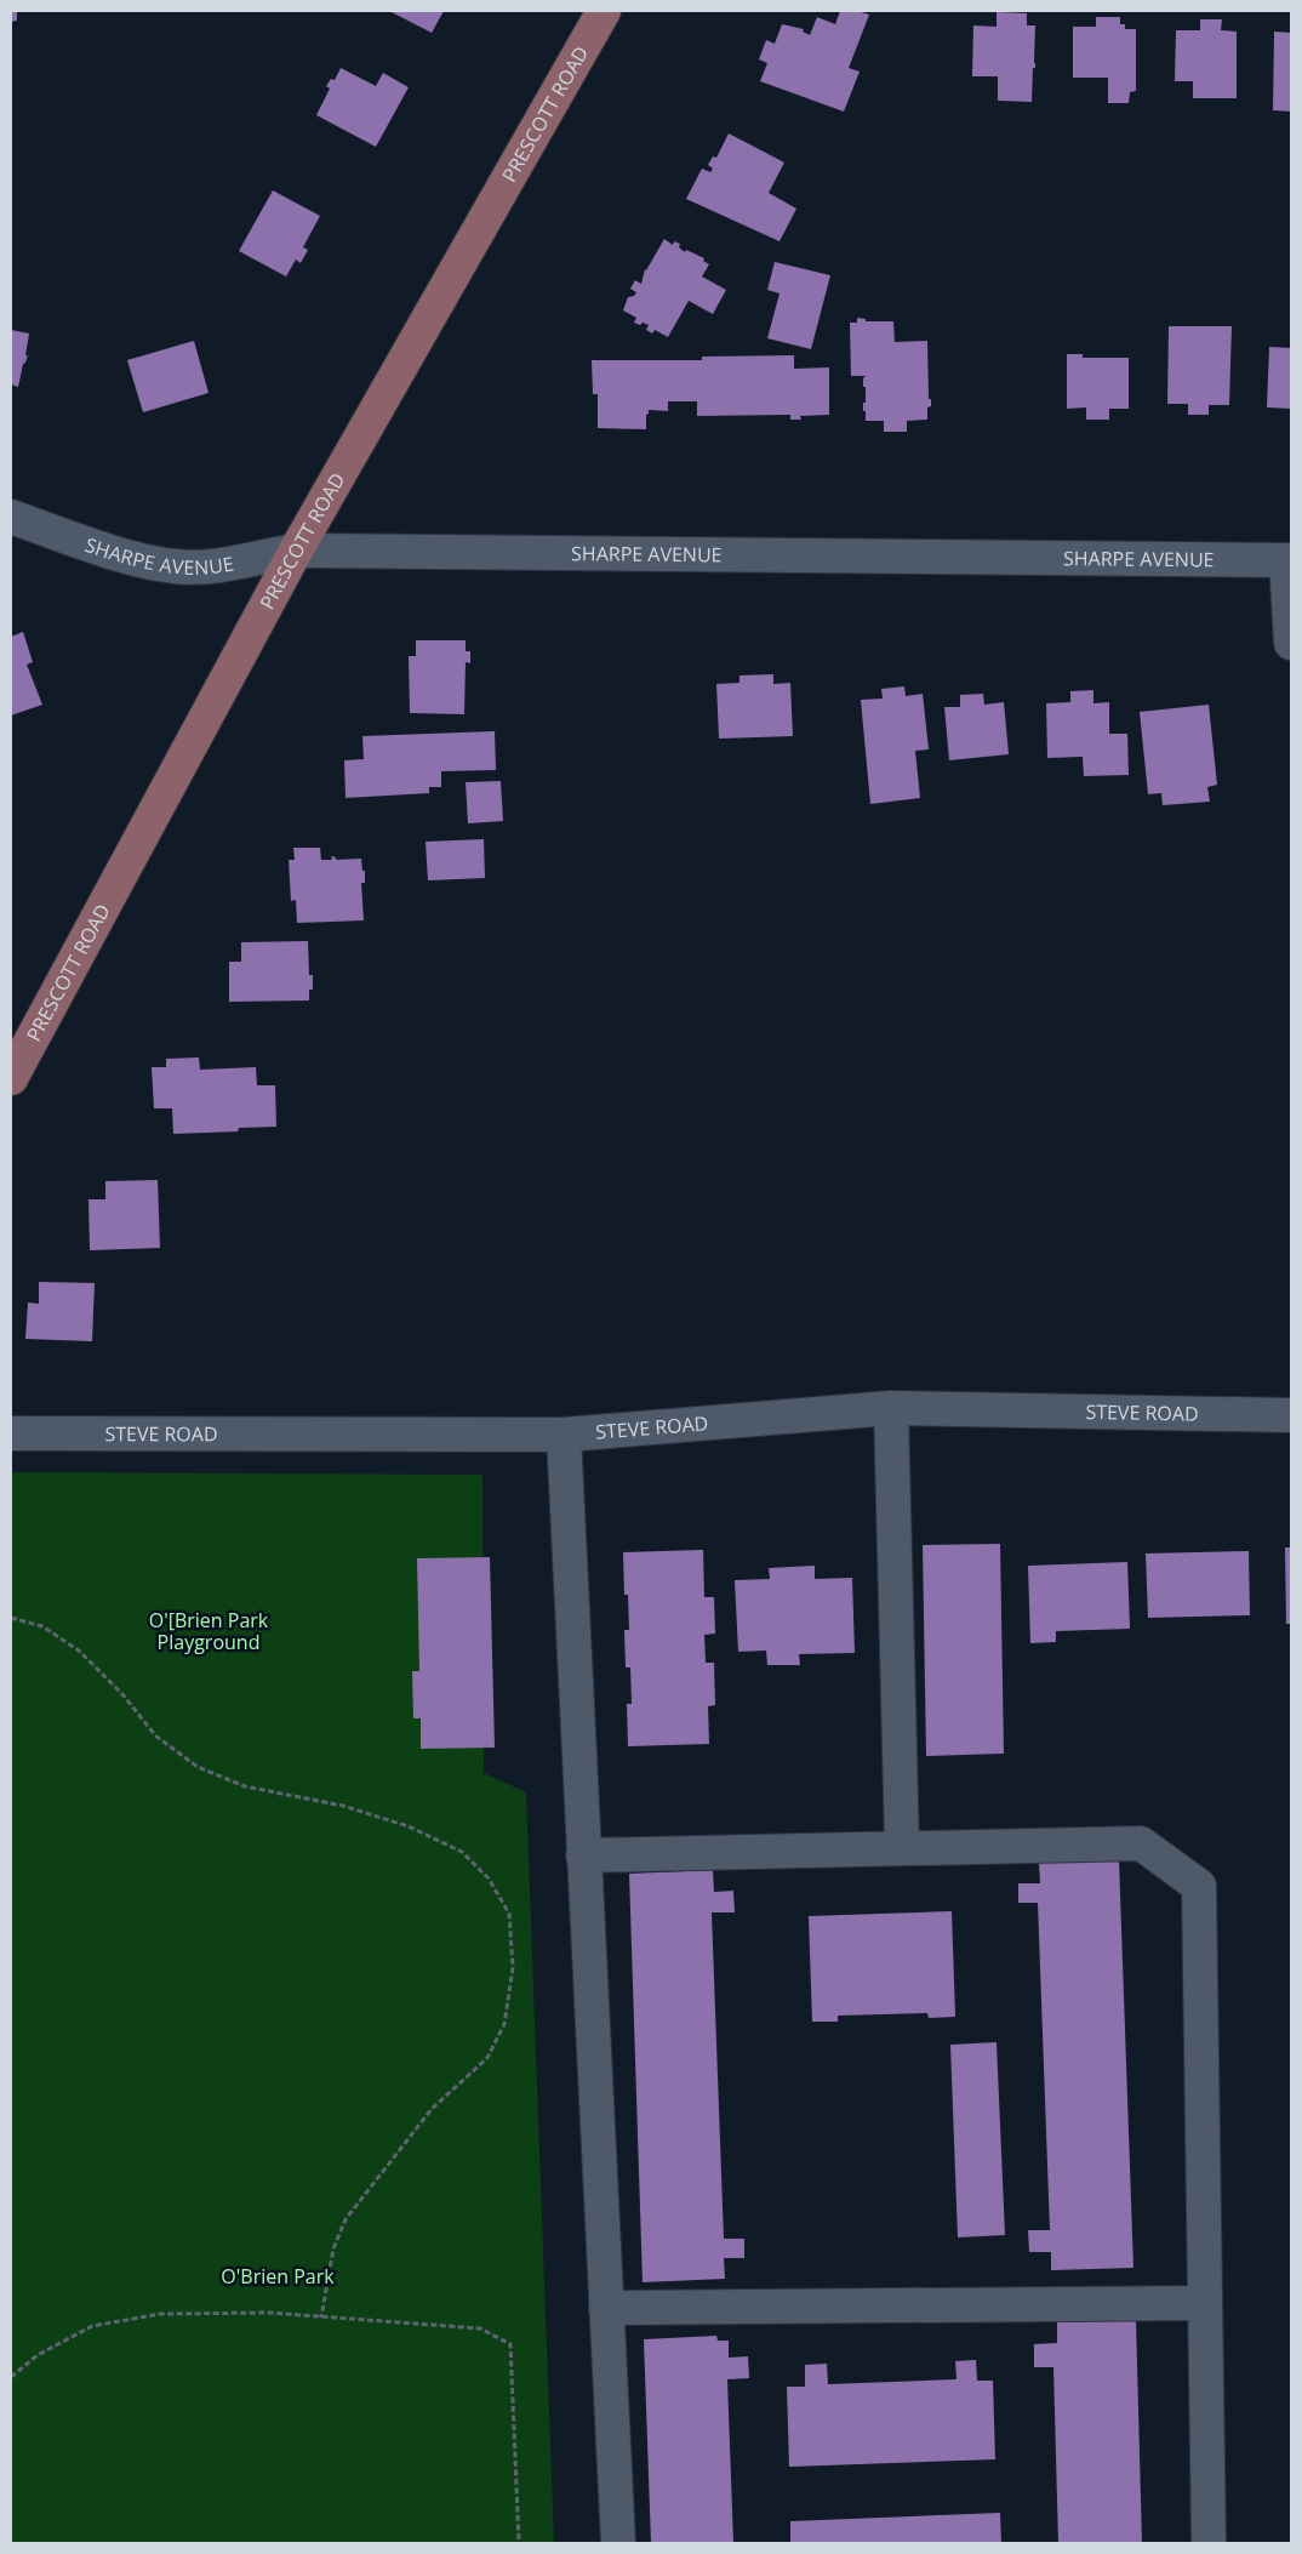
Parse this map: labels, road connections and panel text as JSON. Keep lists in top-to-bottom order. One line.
{"streets":{"main road":["PRESCOTT ROAD"],"street":["SHARPE AVENUE","STEVE ROAD"]},"crossings":[["PRESCOTT ROAD","SHARPE AVENUE"]],"parks":["O'[Brien Park Playground","O'Brien Park"]}
